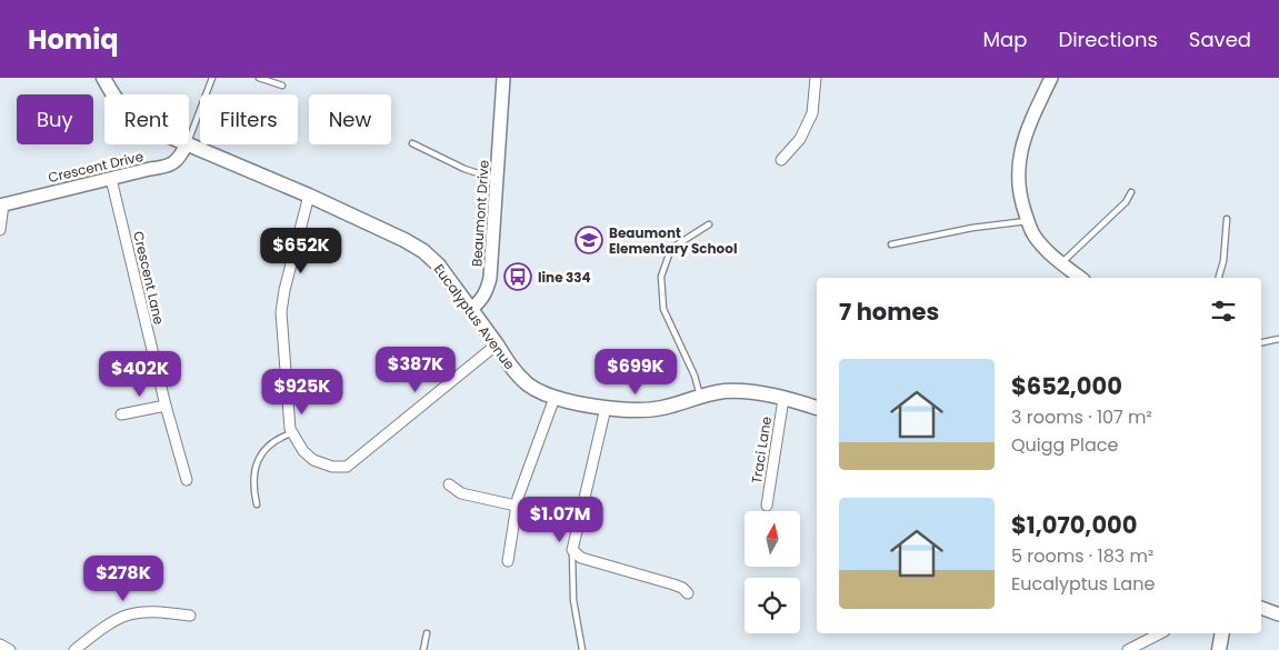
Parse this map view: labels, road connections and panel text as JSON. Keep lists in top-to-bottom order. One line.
{"streets":{"main road":["Eucalyptus Avenue"],"street":["Crescent Drive","Beaumont Drive","Crescent Lane","Traci Lane"]},"crossings":[["Crescent Drive","Crescent Lane"],["Beaumont Drive","Eucalyptus Avenue"],["Eucalyptus Avenue","Traci Lane"]],"places":{"school or university":["Beaumont Elementary School"],"bus stop":["line 334"]},"north":"top","page":{"header":"Homiq","nav":["Map","Directions","Saved"],"chip":["Buy","Rent","Filters","New"],"price":["$652K","$387K","$699K","$402K","$925K","$1.07M","$278K"],"heading":"7 homes","list":[{"name":"$652,000","note":"3 rooms · 107 m² · Quigg Place"},{"name":"$1,070,000","note":"5 rooms · 183 m² · Eucalyptus Lane"}]}}
